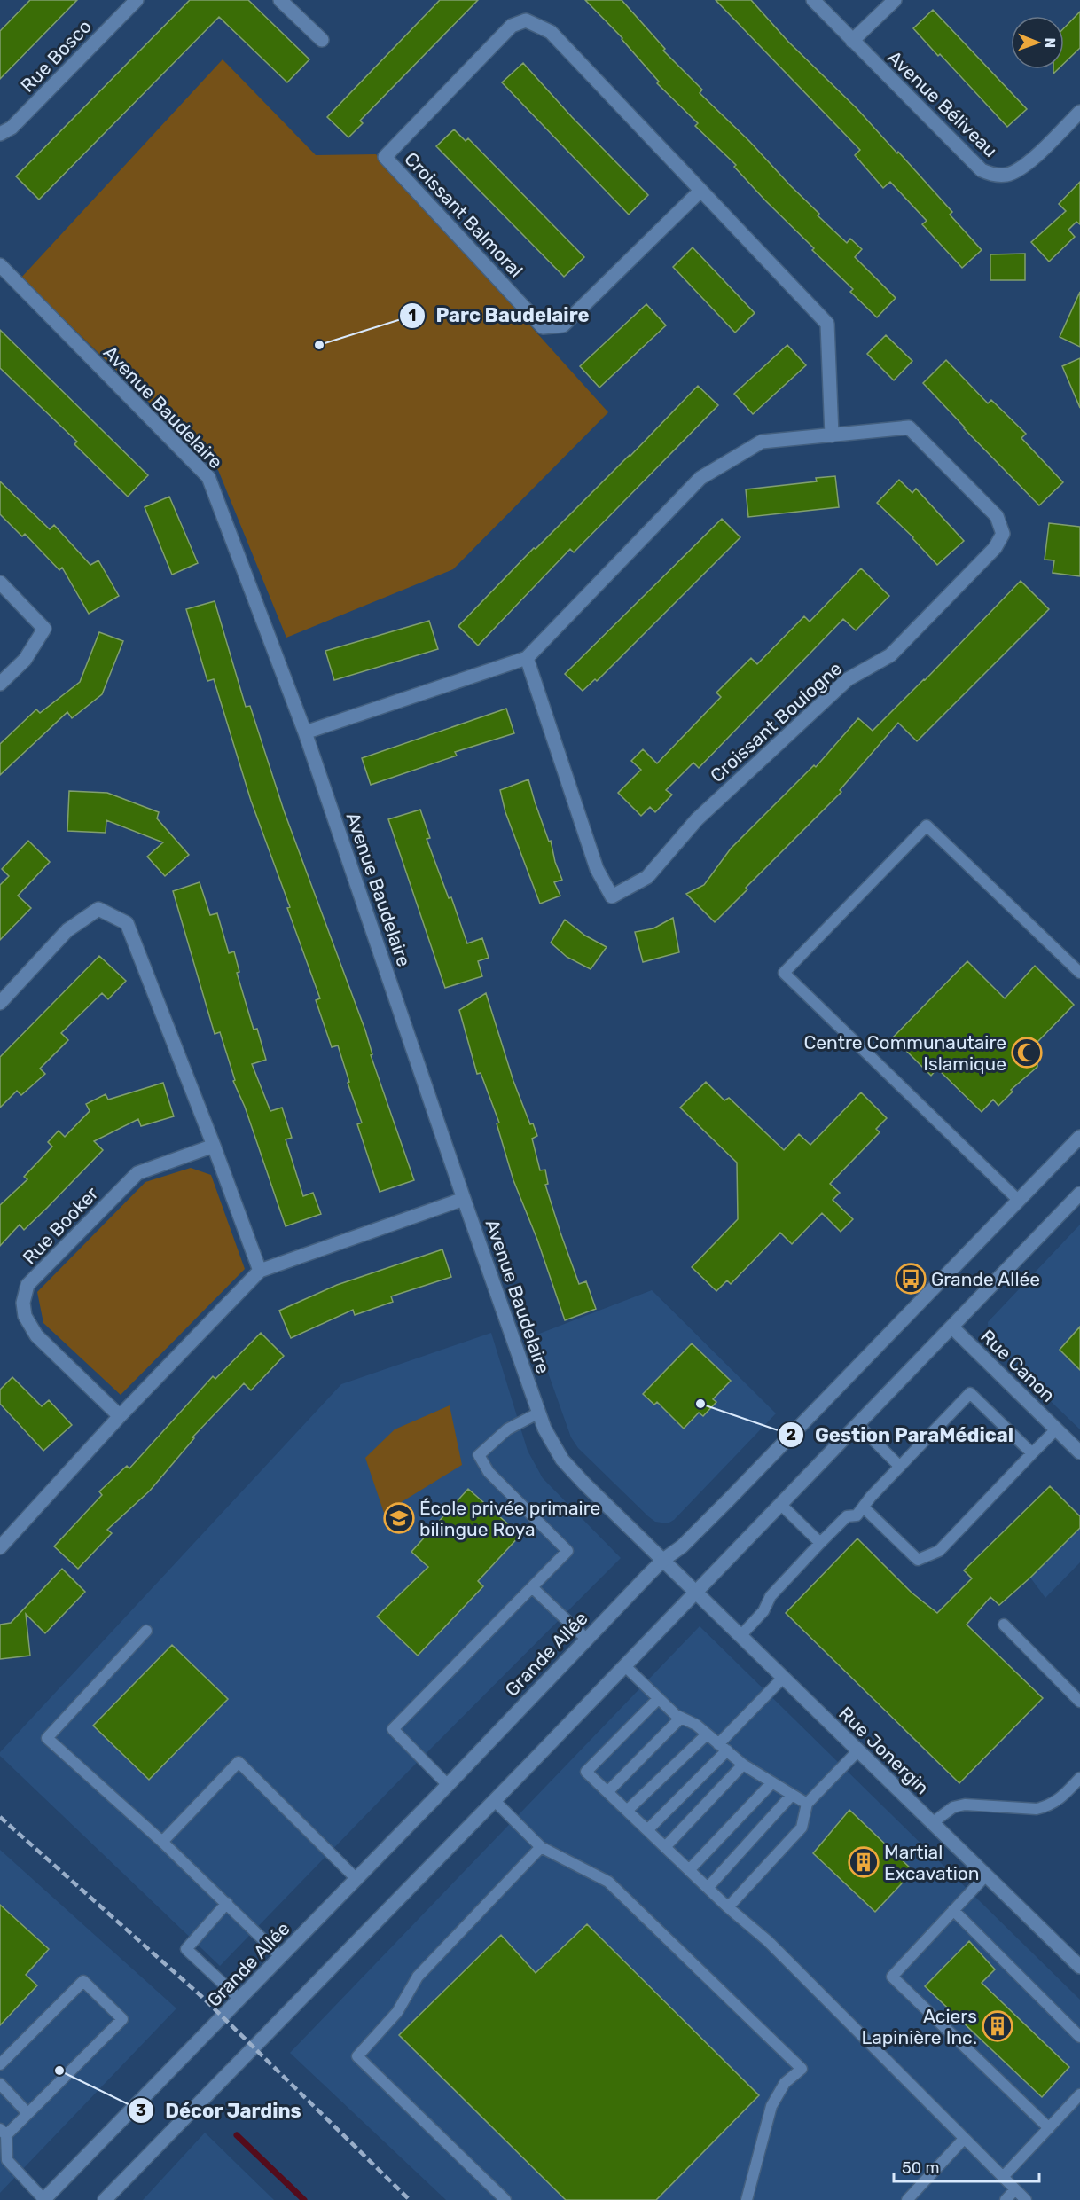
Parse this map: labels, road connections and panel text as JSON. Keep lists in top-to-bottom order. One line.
{"streets":{"street":["Rue Bosco","Avenue Béliveau","Croissant Balmoral","Avenue Baudelaire","Croissant Boulogne","Rue Booker","Rue Canon","Grande Allée","Rue Jonergin"]},"crossings":[["Croissant Balmoral","Croissant Boulogne"],["Avenue Baudelaire","Croissant Boulogne"],["Avenue Baudelaire","Grande Allée"],["Avenue Baudelaire","Rue Jonergin"],["Grande Allée","Rue Jonergin"]],"places":{"other":["Parc Baudelaire","Gestion ParaMédical","Décor Jardins"],"mosque":["Centre Communautaire Islamique"],"bus stop":["Grande Allée"],"school or university":["École privée primaire bilingue Roya"],"building":["Martial Excavation","Aciers Lapinière Inc."]},"scale_bar":"50 m","north":"right"}
